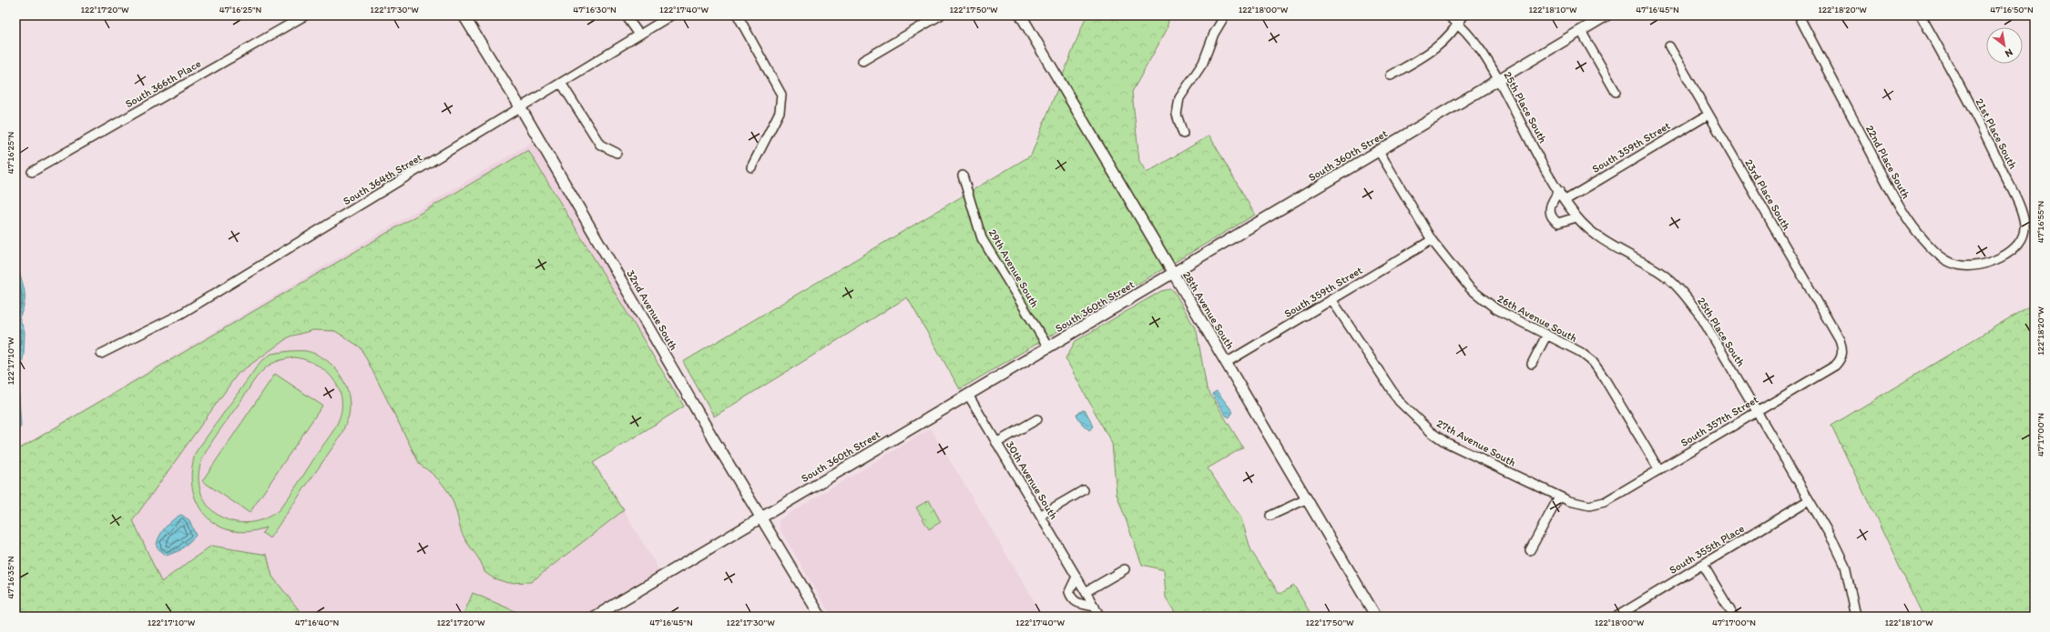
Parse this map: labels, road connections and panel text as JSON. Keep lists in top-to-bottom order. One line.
{"streets":{"street":["South 366th Place","25th Place South","21st Place South","South 359th Street","South 360th Street","22nd Place South","South 364th Street","23rd Place South","29th Avenue South","32nd Avenue South","28th Avenue South","26th Avenue South","South 357th Street","27th Avenue South","30th Avenue South","South 355th Place"]},"crossings":[["25th Place South","South 359th Street"],["25th Place South","South 360th Street"],["25th Place South","South 357th Street"],["25th Place South","South 355th Place"],["21st Place South","22nd Place South"],["South 359th Street","23rd Place South"],["South 359th Street","28th Avenue South"],["South 359th Street","26th Avenue South"],["South 359th Street","27th Avenue South"],["South 360th Street","29th Avenue South"],["South 360th Street","32nd Avenue South"],["South 360th Street","28th Avenue South"],["South 360th Street","26th Avenue South"],["South 360th Street","30th Avenue South"],["South 364th Street","32nd Avenue South"],["23rd Place South","South 357th Street"],["26th Avenue South","South 357th Street"],["South 357th Street","27th Avenue South"]],"north":"bottom right","coordinates":["122°17'20\"W","47°16'25\"N","122°17'30\"W","47°16'30\"N","122°17'40\"W","122°17'50\"W","122°18'00\"W","122°18'10\"W","47°16'45\"N","122°18'20\"W","47°16'50\"N","47°16'55\"N","122°17'10\"W","47°17'00\"N","47°16'35\"N","47°16'40\"N"]}
